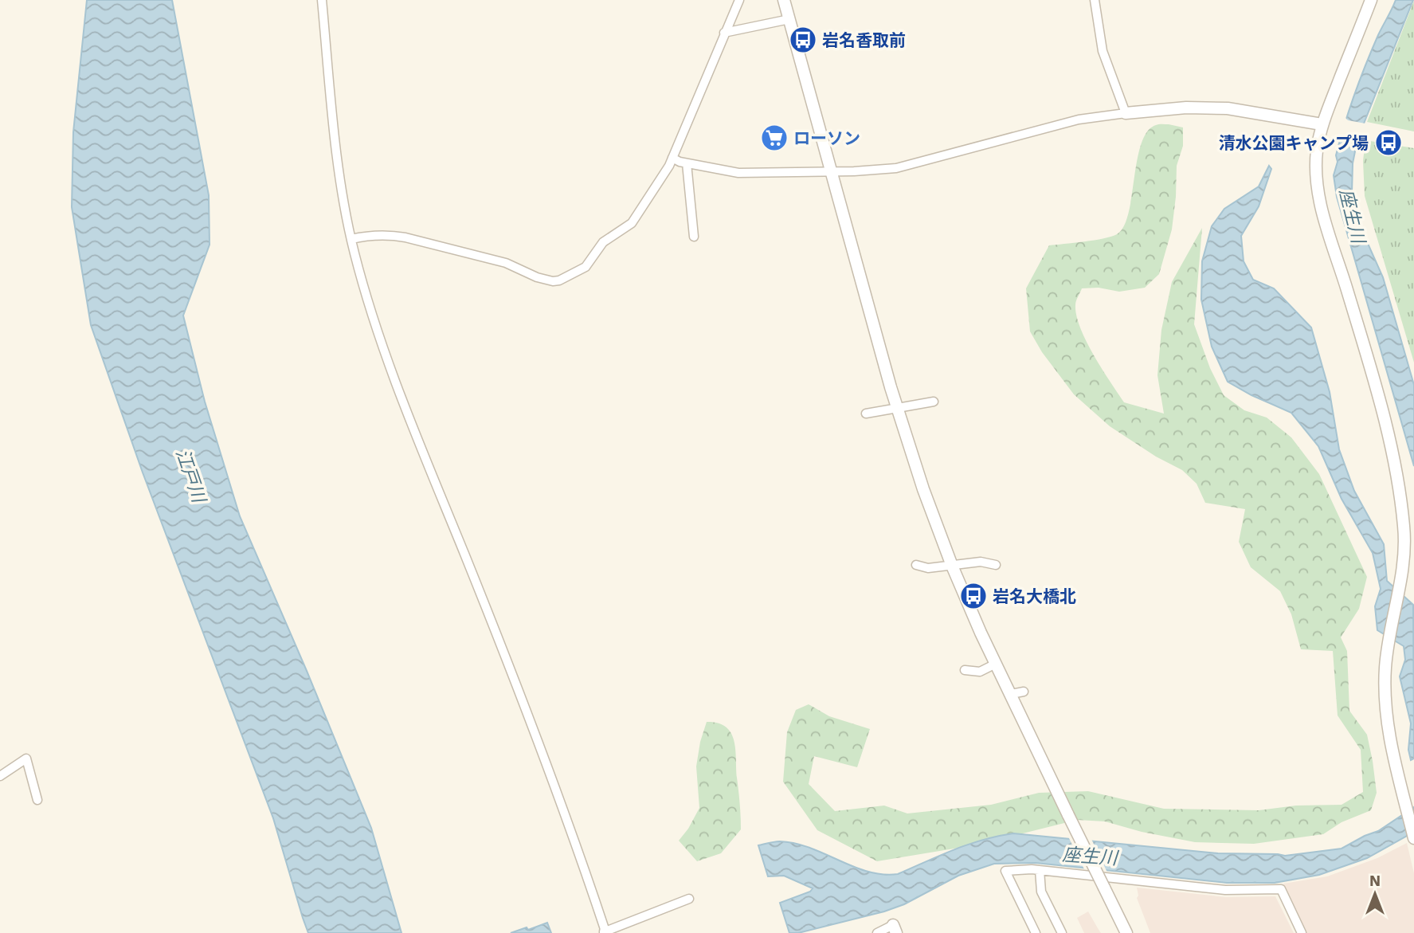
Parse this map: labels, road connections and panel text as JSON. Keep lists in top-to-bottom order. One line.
{"water":["座生川","江戸川"],"places":{"bus stop":["岩名香取前","清水公園キャンプ場","岩名大橋北"],"supermarket":["ローソン"]},"north":"top"}
